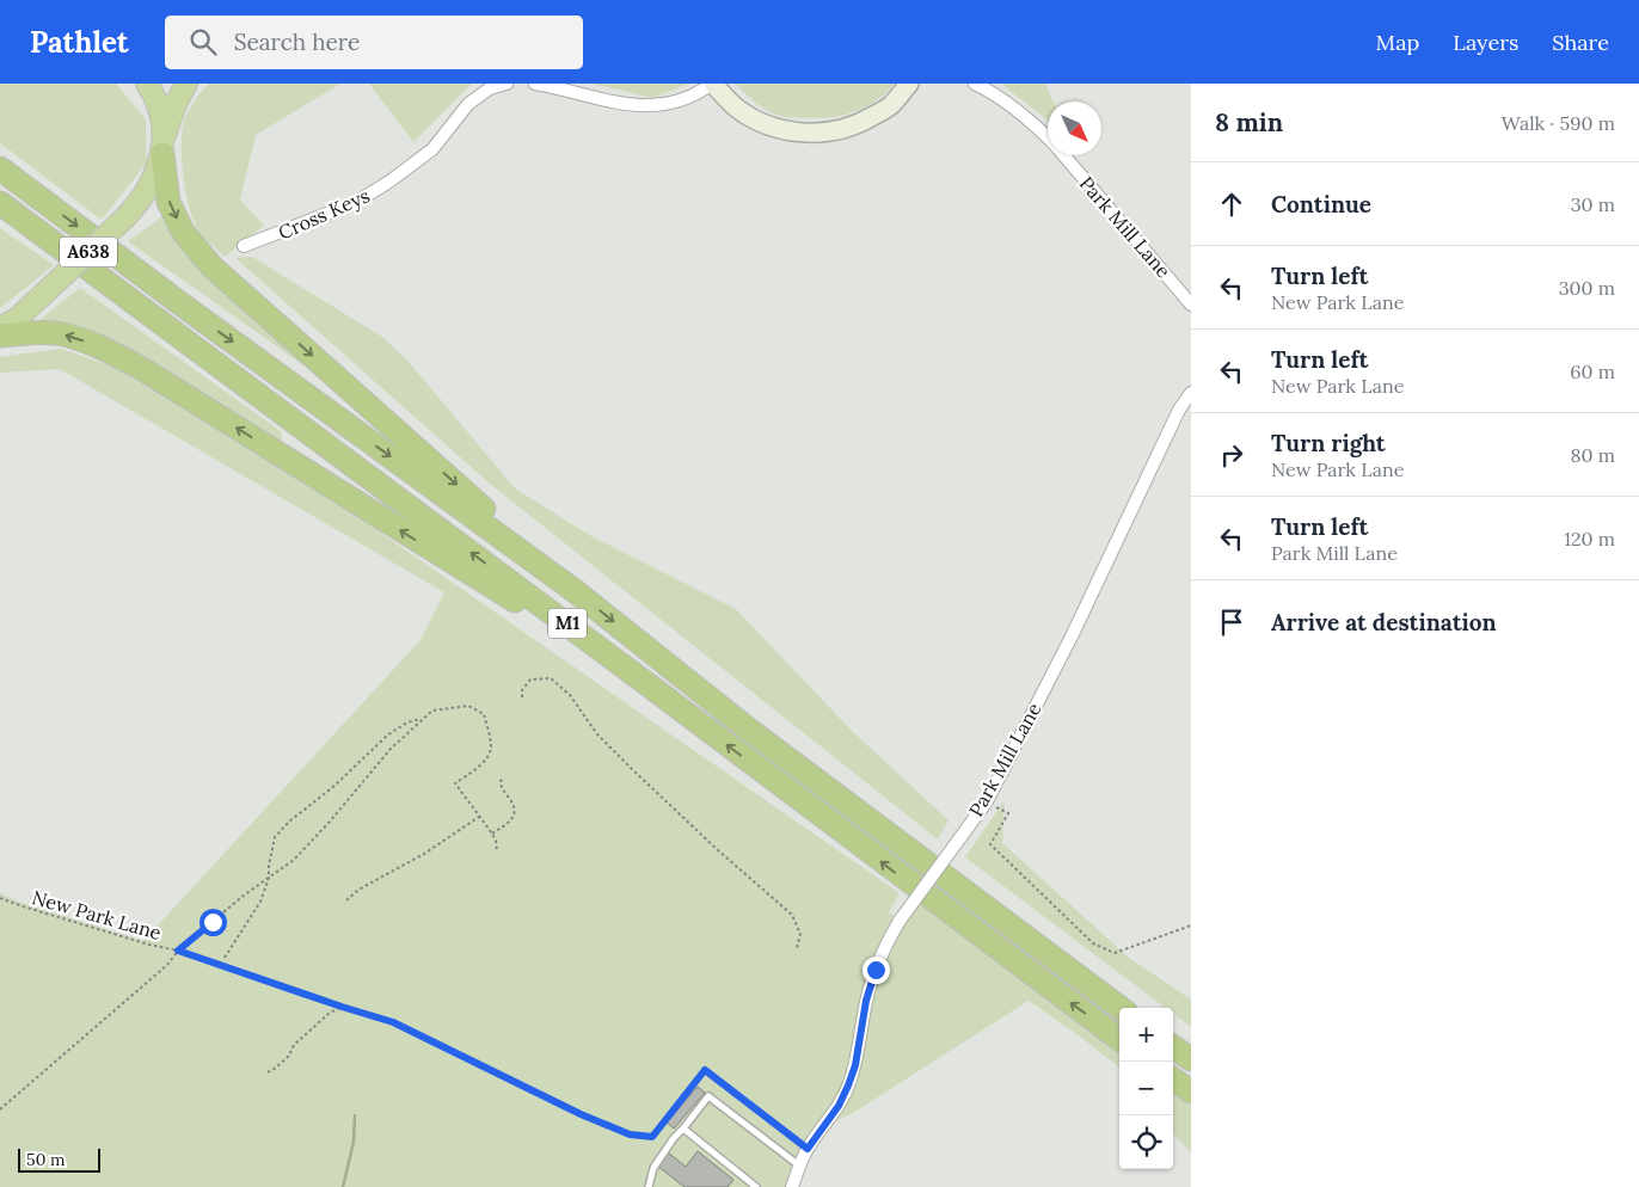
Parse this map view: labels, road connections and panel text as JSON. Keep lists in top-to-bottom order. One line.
{"streets":{"highway":["A638","M1"],"street":["Cross Keys","Park Mill Lane"],"path":["New Park Lane"]},"crossings":[["Park Mill Lane","New Park Lane"]],"scale_bar":"50 m","north":"bottom right","page":{"header":"Pathlet","search":"Search here","nav":["Map","Layers","Share"],"heading":["8 min","Walk · 590 m"],"list":[["Continue","30 m"],["Turn left","New Park Lane","300 m"],["Turn left","New Park Lane","60 m"],["Turn right","New Park Lane","80 m"],["Turn left","Park Mill Lane","120 m"],"Arrive at destination"],"map_buttons":["+","−"],"scale":"50 m"}}
